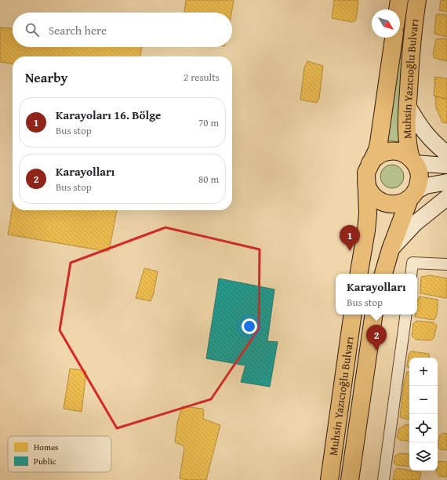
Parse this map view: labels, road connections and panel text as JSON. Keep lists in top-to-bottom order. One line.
{"streets":{"main road":["Muhsin Yazıcıoğlu Bulvarı"]},"legend":["Homes","Public"],"north":"bottom right","page":{"search":"Search here","heading":["Nearby","2 results"],"list":[{"mark":"1","name":"Karayoları 16. Bölge","note":"Bus stop","value":"70 m"},{"mark":"2","name":"Karayolları","note":"Bus stop","value":"80 m"}],"pins":["1","2"],"popup":["Karayolları","Bus stop"],"map_buttons":["+","−"]}}
